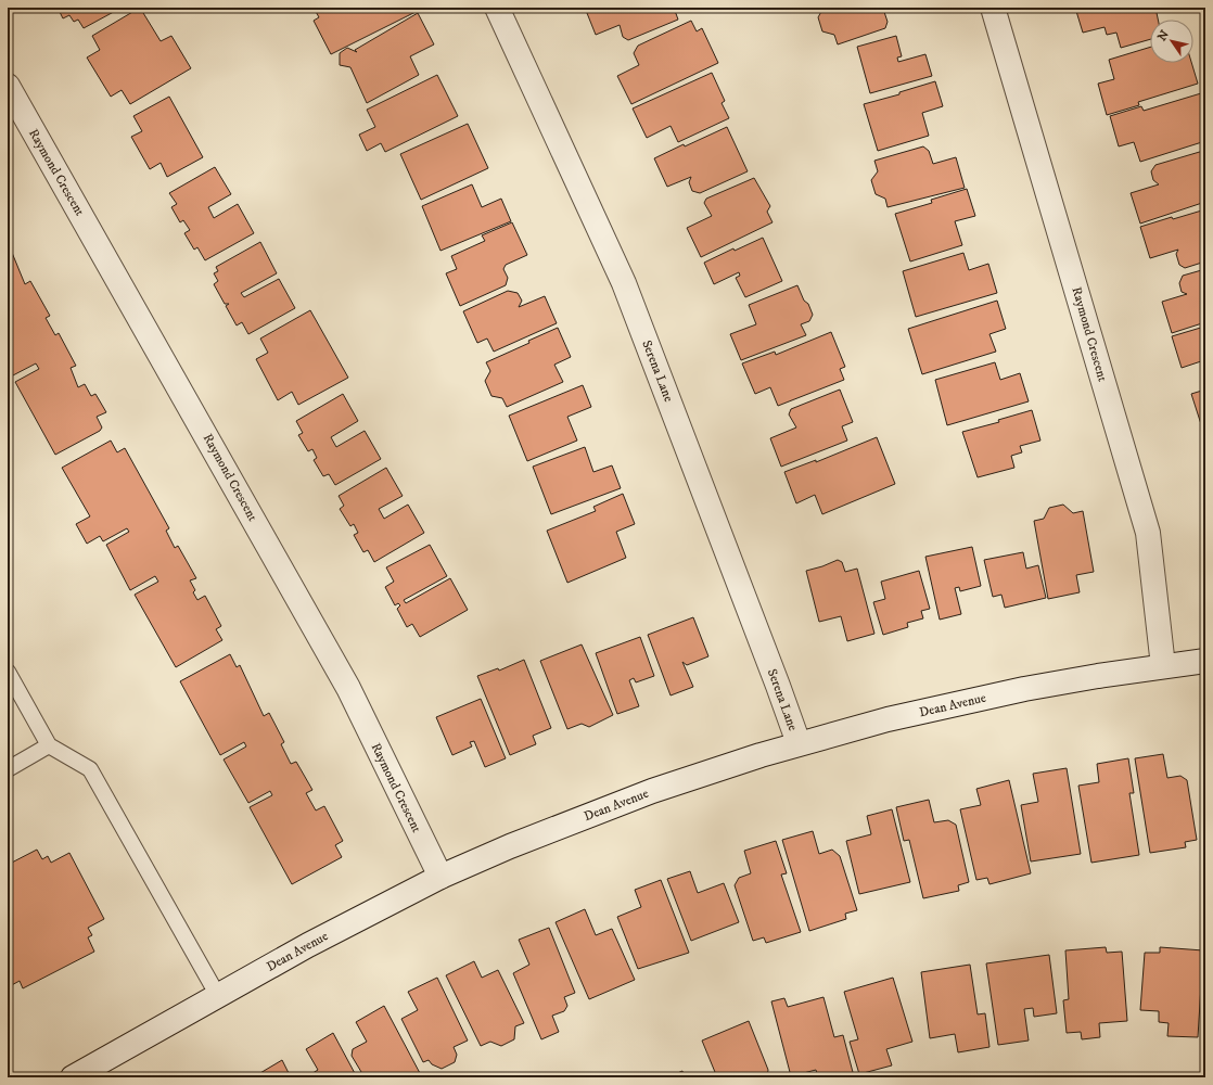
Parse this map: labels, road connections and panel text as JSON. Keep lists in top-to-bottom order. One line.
{"streets":{"street":["Raymond Crescent","Serena Lane","Dean Avenue"]},"crossings":[["Raymond Crescent","Dean Avenue"],["Serena Lane","Dean Avenue"]],"north":"top left"}
